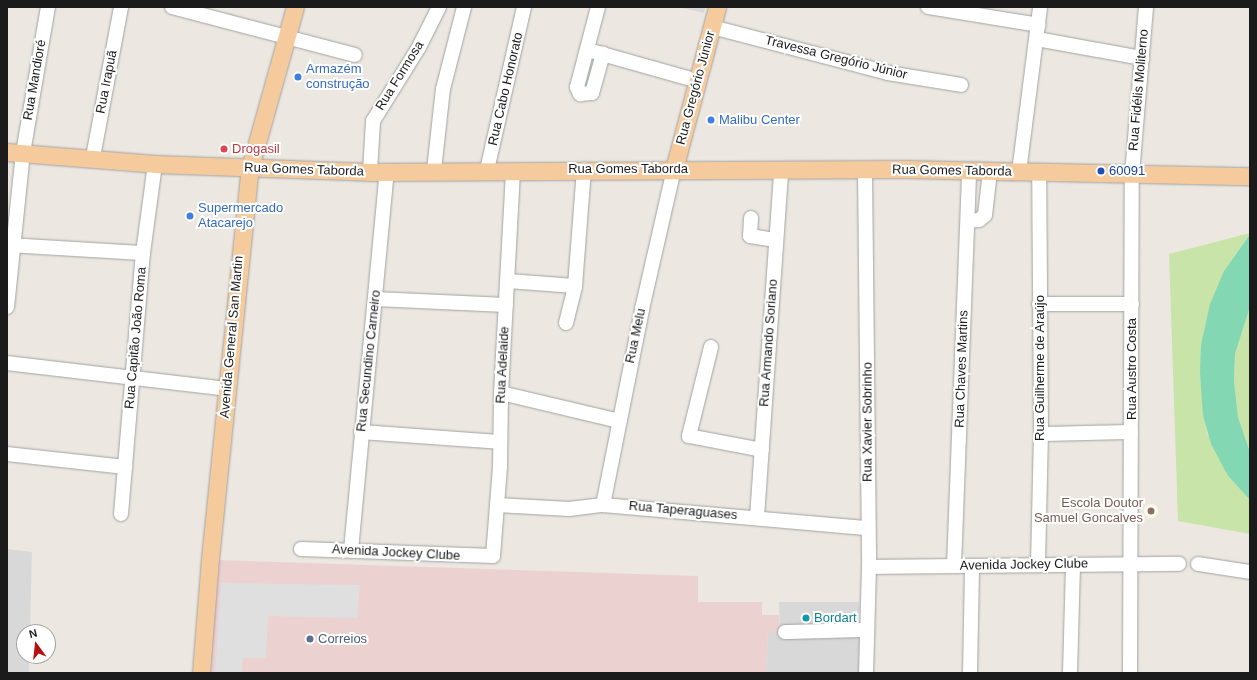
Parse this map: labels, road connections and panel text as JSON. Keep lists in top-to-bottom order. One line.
{"streets":{"main road":["Rua Gregório Júnior","Rua Gomes Taborda","Avenida General San Martin"],"street":["Travessa Gregório Júnior","Rua Formosa","Rua Mandioré","Rua Irapuã","Rua Cabo Honorato","Rua Fidélis Moliterno","Rua Melu","Rua Capitão João Roma","Rua Armando Soriano","Rua Secundino Carneiro","Rua Adelaide","Rua Guilherme de Araújo","Rua Chaves Martins","Rua Austro Costa","Rua Xavier Sobrinho","Rua Taperaguases","Avenida Jockey Clube"]},"crossings":[["Travessa Gregório Júnior","Rua Gregório Júnior"],["Rua Formosa","Rua Gomes Taborda"],["Rua Formosa","Rua Secundino Carneiro"],["Rua Mandioré","Rua Gomes Taborda"],["Rua Irapuã","Rua Gomes Taborda"],["Rua Gregório Júnior","Rua Gomes Taborda"],["Rua Gregório Júnior","Rua Melu"],["Rua Cabo Honorato","Rua Gomes Taborda"],["Rua Fidélis Moliterno","Rua Gomes Taborda"],["Rua Fidélis Moliterno","Rua Austro Costa"],["Rua Gomes Taborda","Rua Melu"],["Rua Gomes Taborda","Avenida General San Martin"],["Rua Gomes Taborda","Rua Capitão João Roma"],["Rua Gomes Taborda","Rua Armando Soriano"],["Rua Gomes Taborda","Rua Secundino Carneiro"],["Rua Gomes Taborda","Rua Adelaide"],["Rua Gomes Taborda","Rua Guilherme de Araújo"],["Rua Gomes Taborda","Rua Chaves Martins"],["Rua Gomes Taborda","Rua Austro Costa"],["Rua Gomes Taborda","Rua Xavier Sobrinho"],["Rua Melu","Rua Taperaguases"],["Rua Armando Soriano","Rua Taperaguases"],["Rua Secundino Carneiro","Avenida Jockey Clube"],["Rua Adelaide","Rua Taperaguases"],["Rua Adelaide","Avenida Jockey Clube"],["Rua Guilherme de Araújo","Avenida Jockey Clube"],["Rua Chaves Martins","Avenida Jockey Clube"],["Rua Austro Costa","Avenida Jockey Clube"],["Rua Xavier Sobrinho","Rua Taperaguases"],["Rua Xavier Sobrinho","Avenida Jockey Clube"]],"places":["Armazém construção","Malibu Center","Drogasil","60091","Supermercado Atacarejo","Escola Doutor Samuel Goncalves","Bordart","Correios"],"north":"top"}
